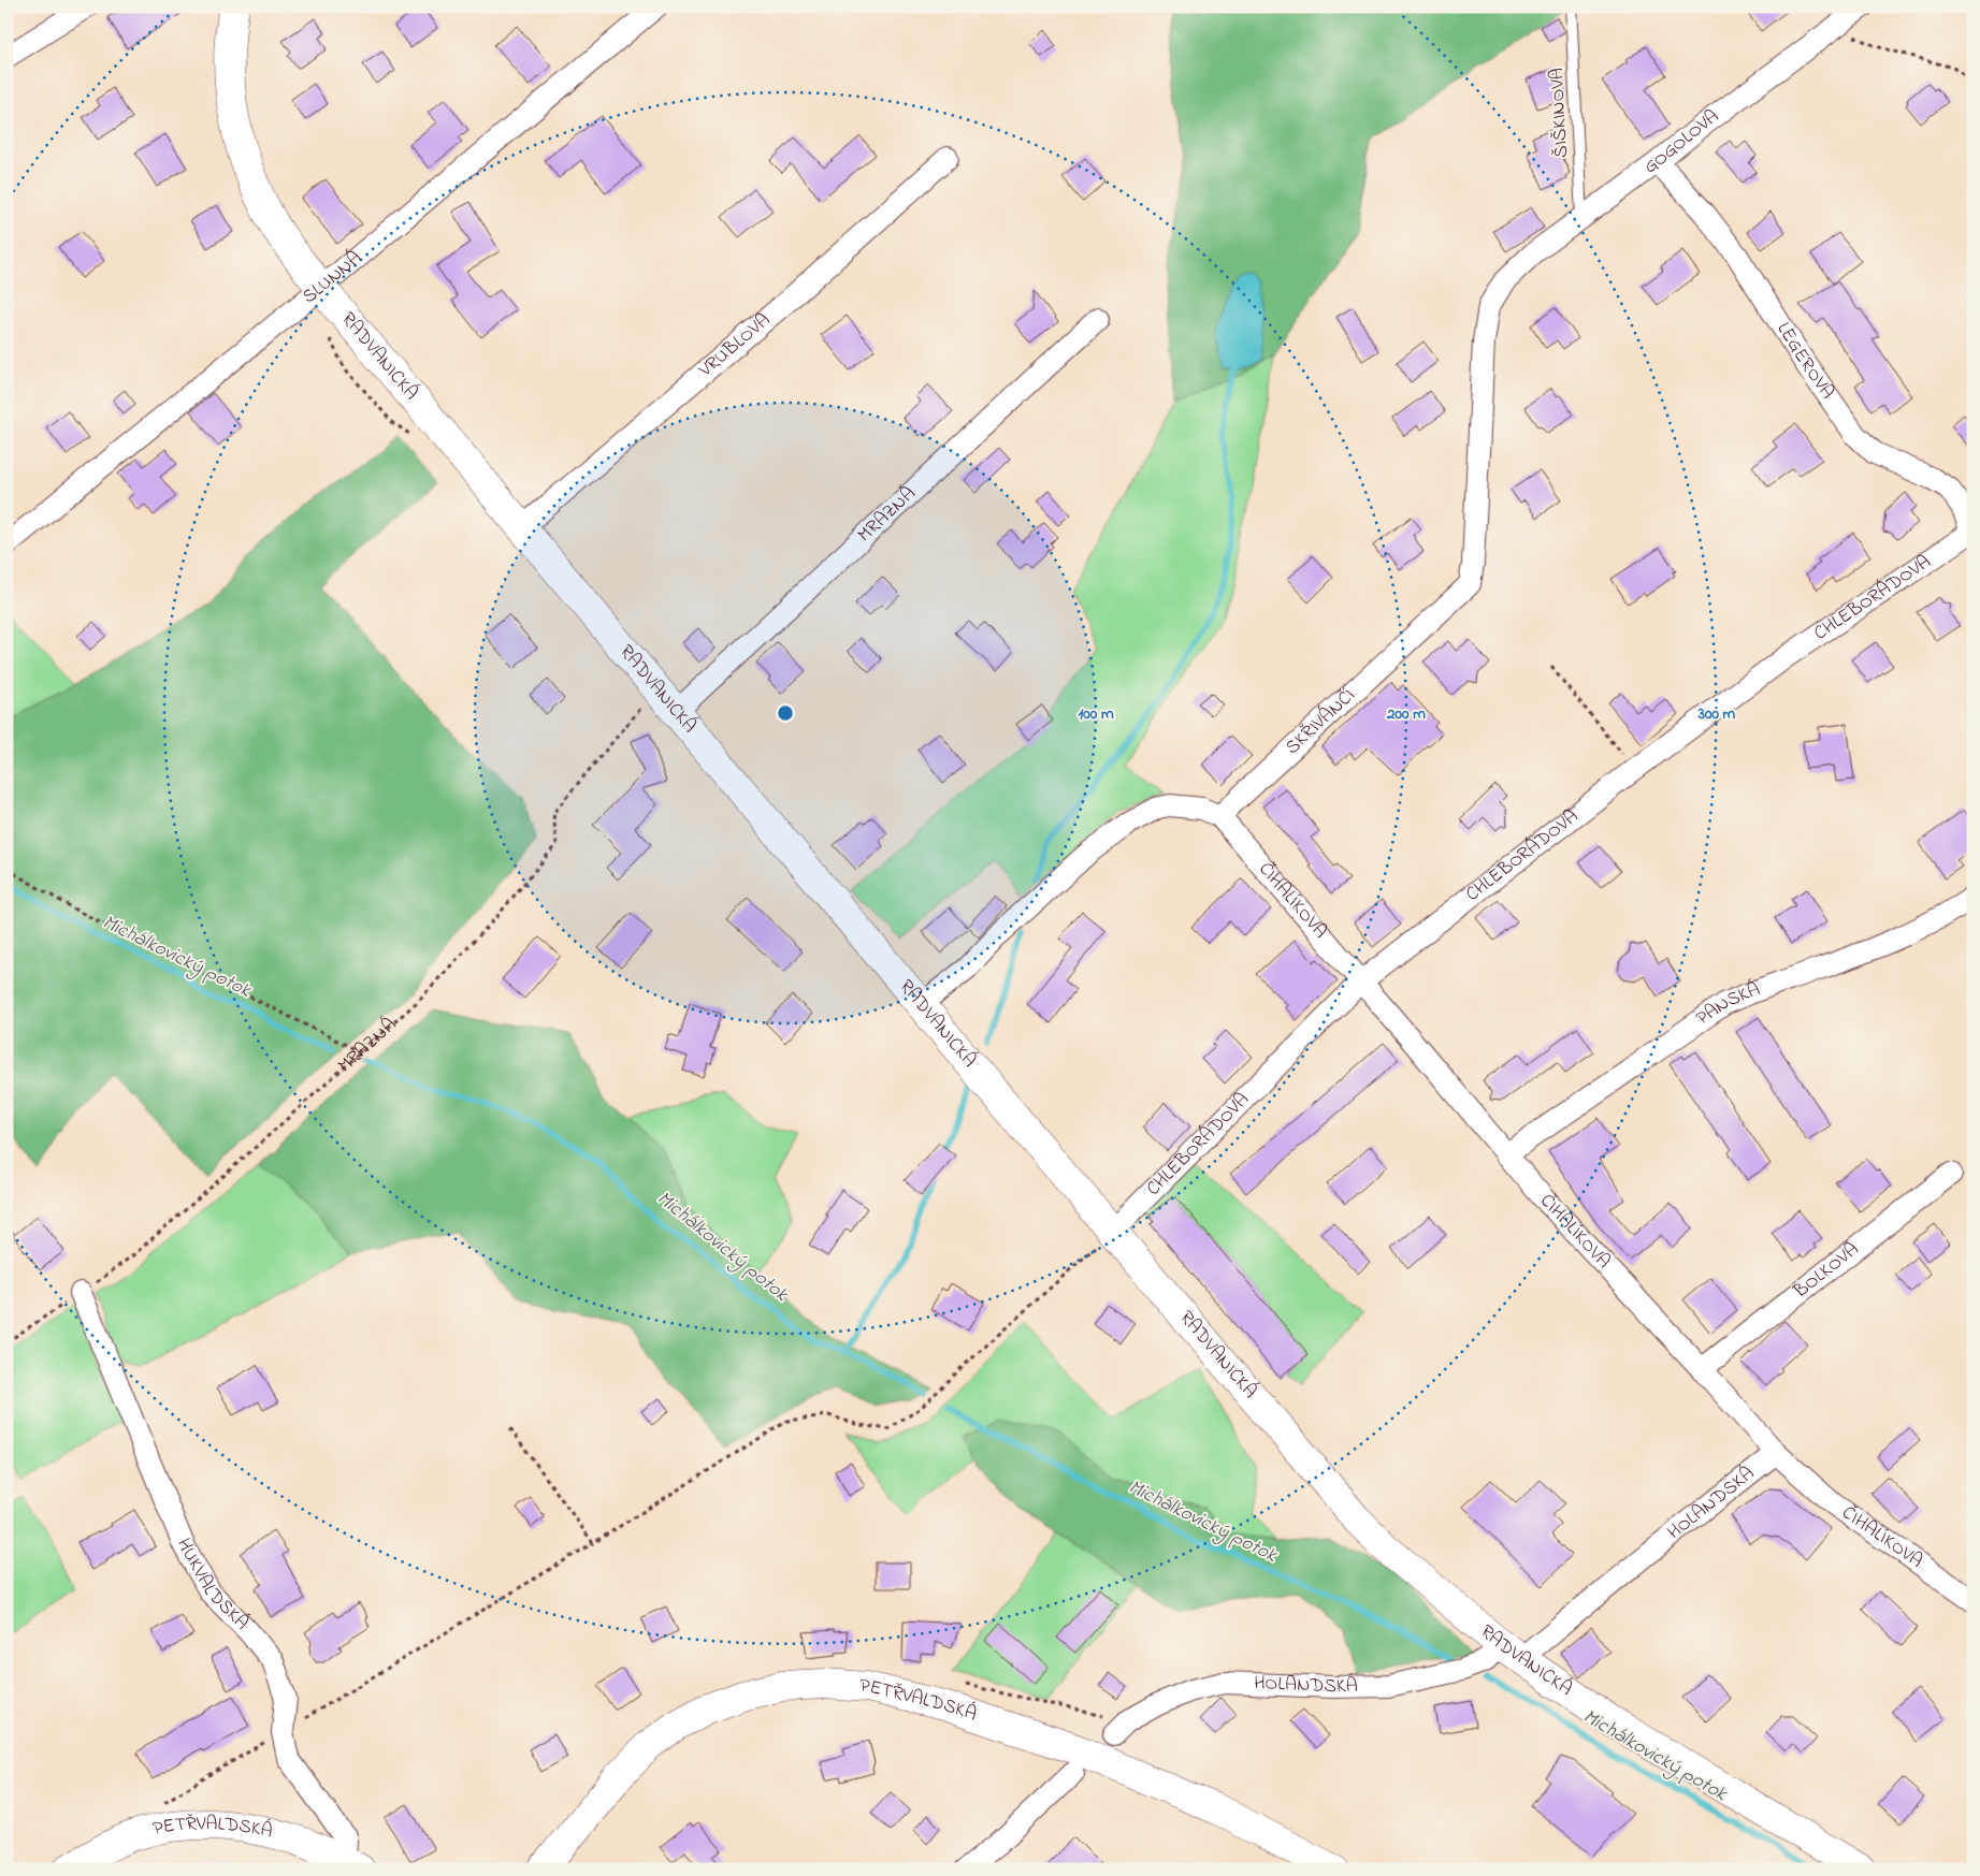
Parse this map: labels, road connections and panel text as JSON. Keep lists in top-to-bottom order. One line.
{"streets":{"street":["GOGOLOVA","SLUNNÁ","VRUBLOVA","RADVANICKÁ","LEGEROVA","MRAZNÁ","CHLEBORÁDOVA","SKŘIVÁNČÍ","ČIHALÍKOVA","PANSKÁ","BOLKOVA","HOLANDSKÁ","HUKVALDSKÁ","PETŘVALDSKÁ"],"lane":["ŠIŠKINOVA"]},"crossings":[["ŠIŠKINOVA","GOGOLOVA"],["GOGOLOVA","LEGEROVA"],["GOGOLOVA","SKŘIVÁNČÍ"],["SLUNNÁ","RADVANICKÁ"],["VRUBLOVA","RADVANICKÁ"],["RADVANICKÁ","MRAZNÁ"],["RADVANICKÁ","CHLEBORÁDOVA"],["RADVANICKÁ","HOLANDSKÁ"],["LEGEROVA","CHLEBORÁDOVA"],["MRAZNÁ","HUKVALDSKÁ"],["CHLEBORÁDOVA","ČIHALÍKOVA"],["SKŘIVÁNČÍ","ČIHALÍKOVA"],["ČIHALÍKOVA","PANSKÁ"],["ČIHALÍKOVA","BOLKOVA"],["ČIHALÍKOVA","HOLANDSKÁ"],["HUKVALDSKÁ","PETŘVALDSKÁ"]],"water":["Michálkovický potok"],"rings":["100 m","200 m","300 m"]}
